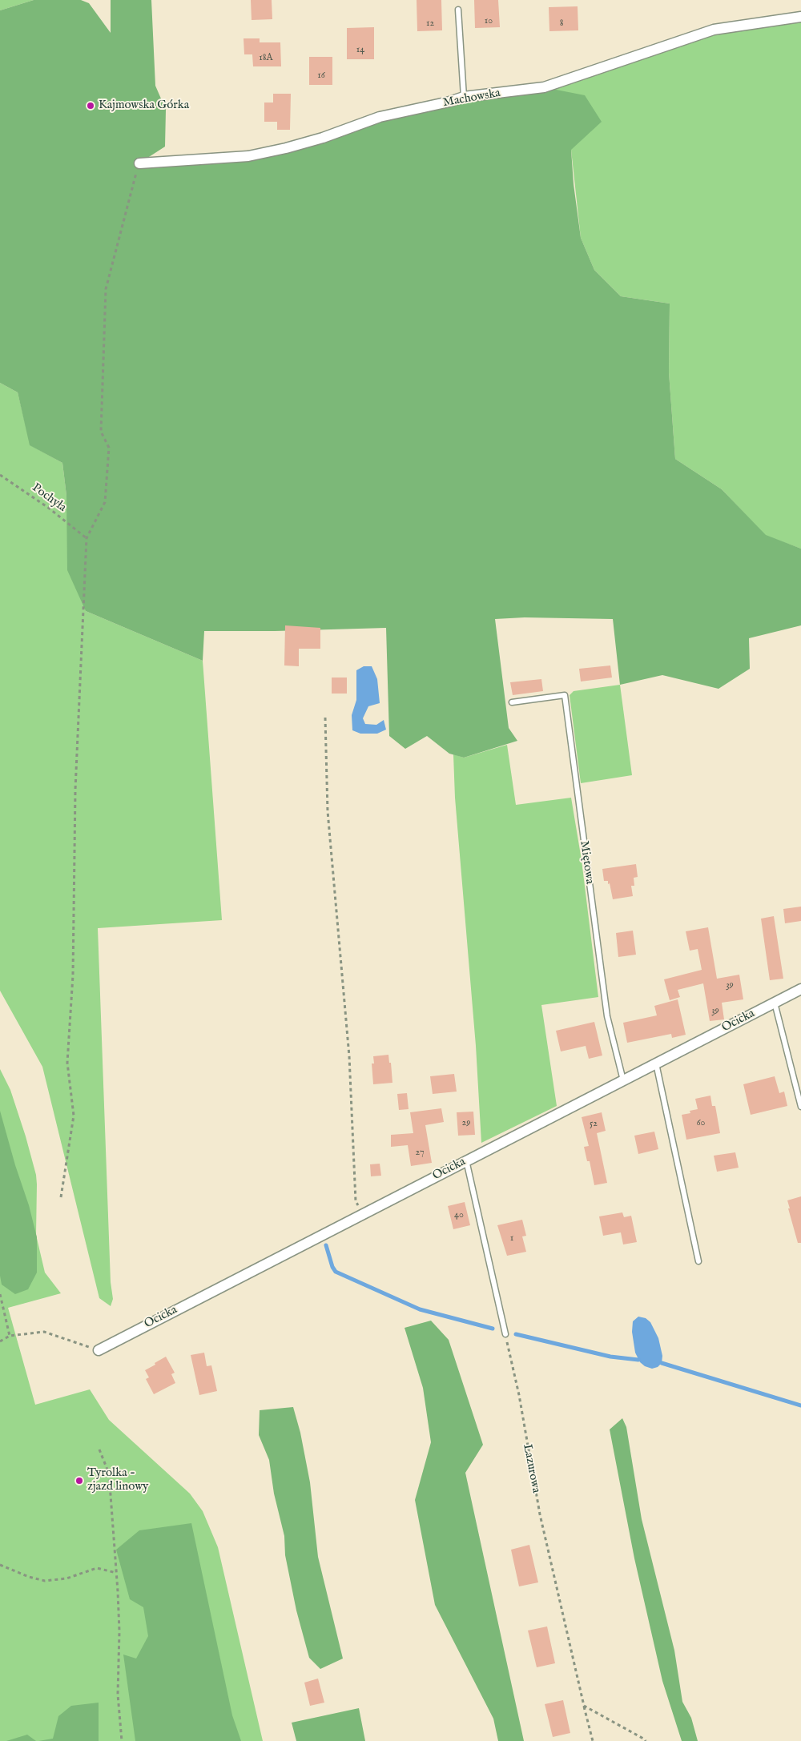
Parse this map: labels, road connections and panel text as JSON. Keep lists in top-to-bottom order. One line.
{"streets":{"street":["Machowska","Ocicka"],"lane":["Miętowa"],"path":["Pochyła","Lazurowa"]},"crossings":[["Miętowa","Ocicka"]],"places":["Kajmowska Górka","Tyrolka - zjazd linowy"],"house_numbers":["10","12","8","14","18A","16","39","39","29","60","52","27","40","1"]}
